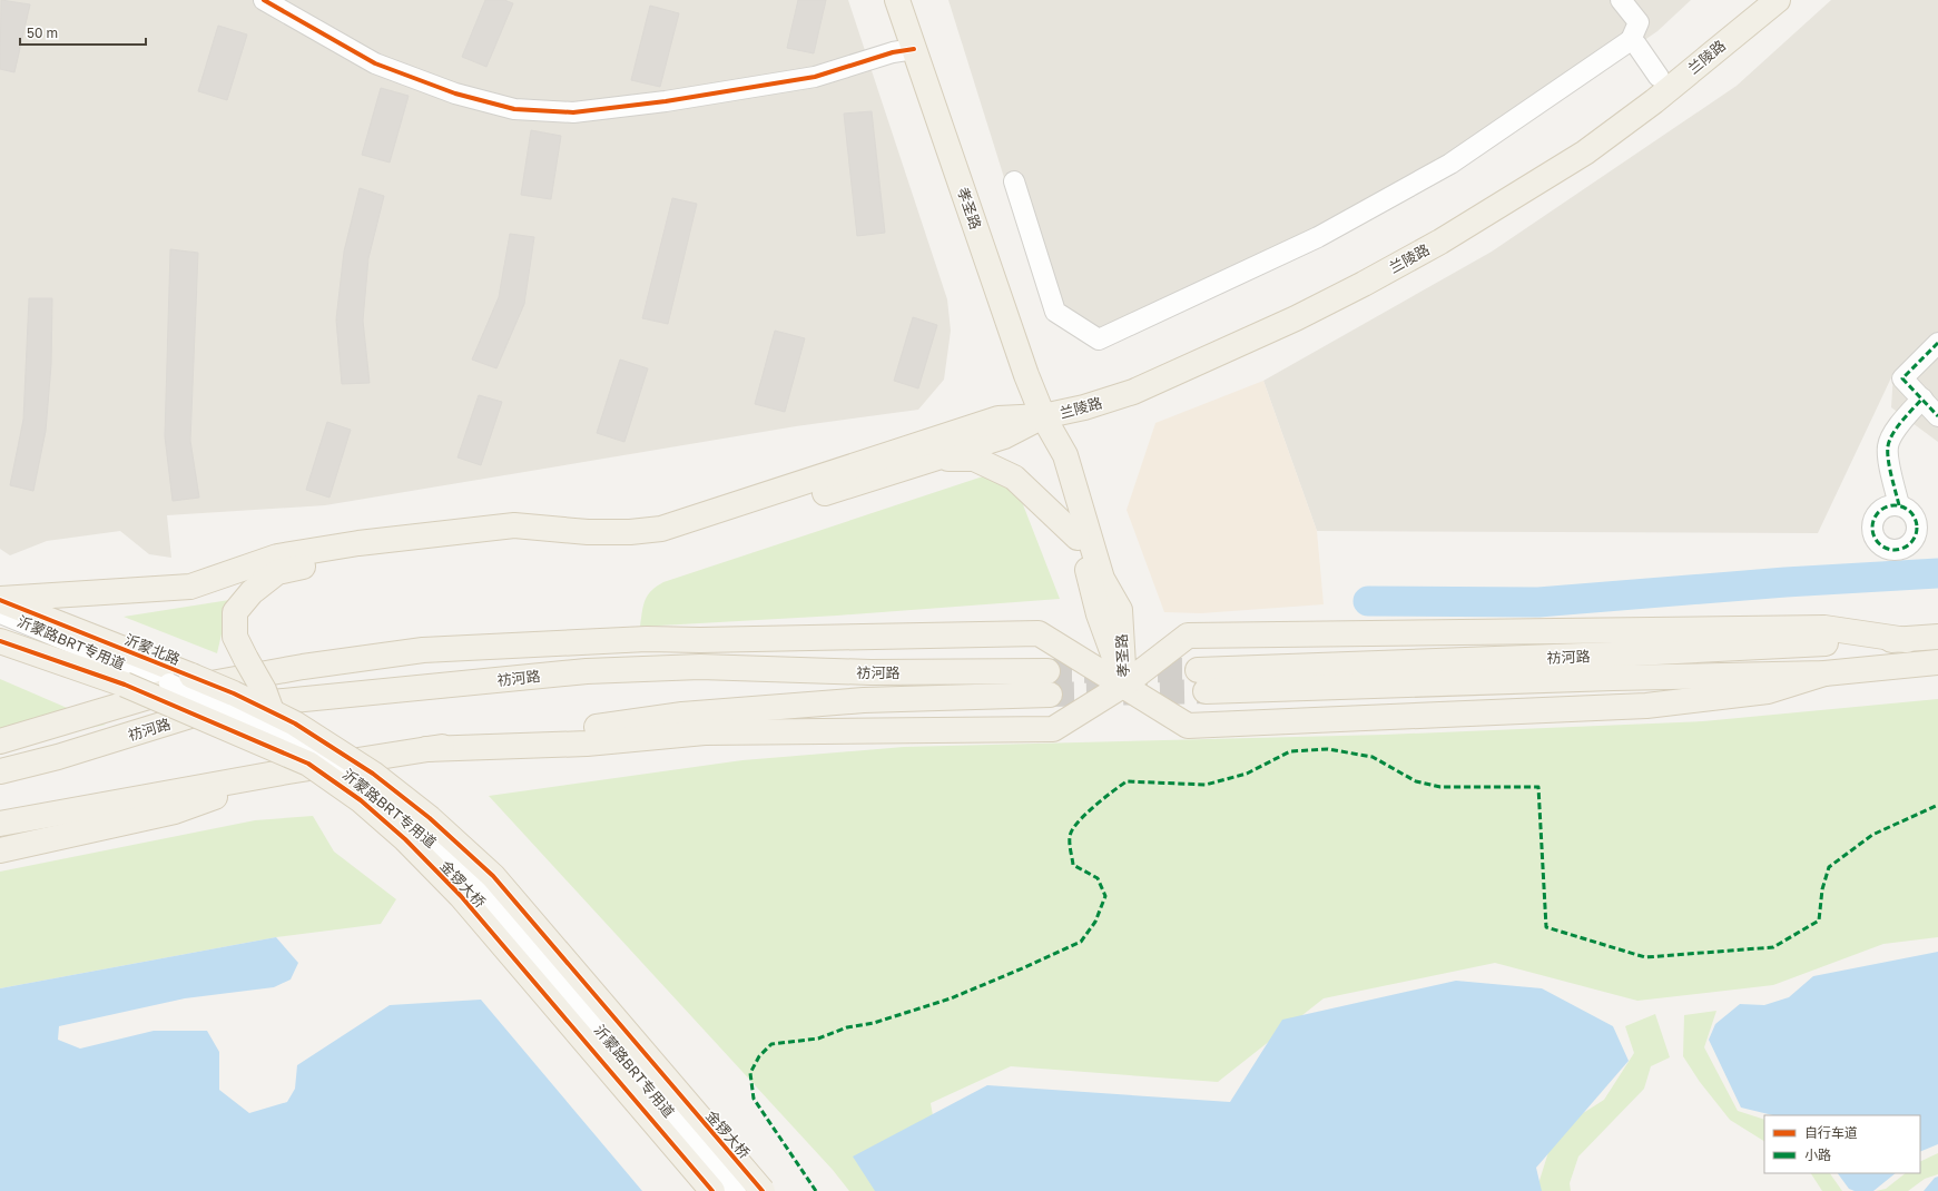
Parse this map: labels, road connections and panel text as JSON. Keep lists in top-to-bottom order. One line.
{"streets":{"main road":["兰陵路","孝圣路","沂蒙北路","祊河路","金锣大桥"],"street":["沂蒙路BRT专用道"]},"crossings":[["兰陵路","孝圣路"],["孝圣路","祊河路"],["沂蒙北路","金锣大桥"]],"legend":["自行车道","小路"],"scale_bar":"50 m"}
